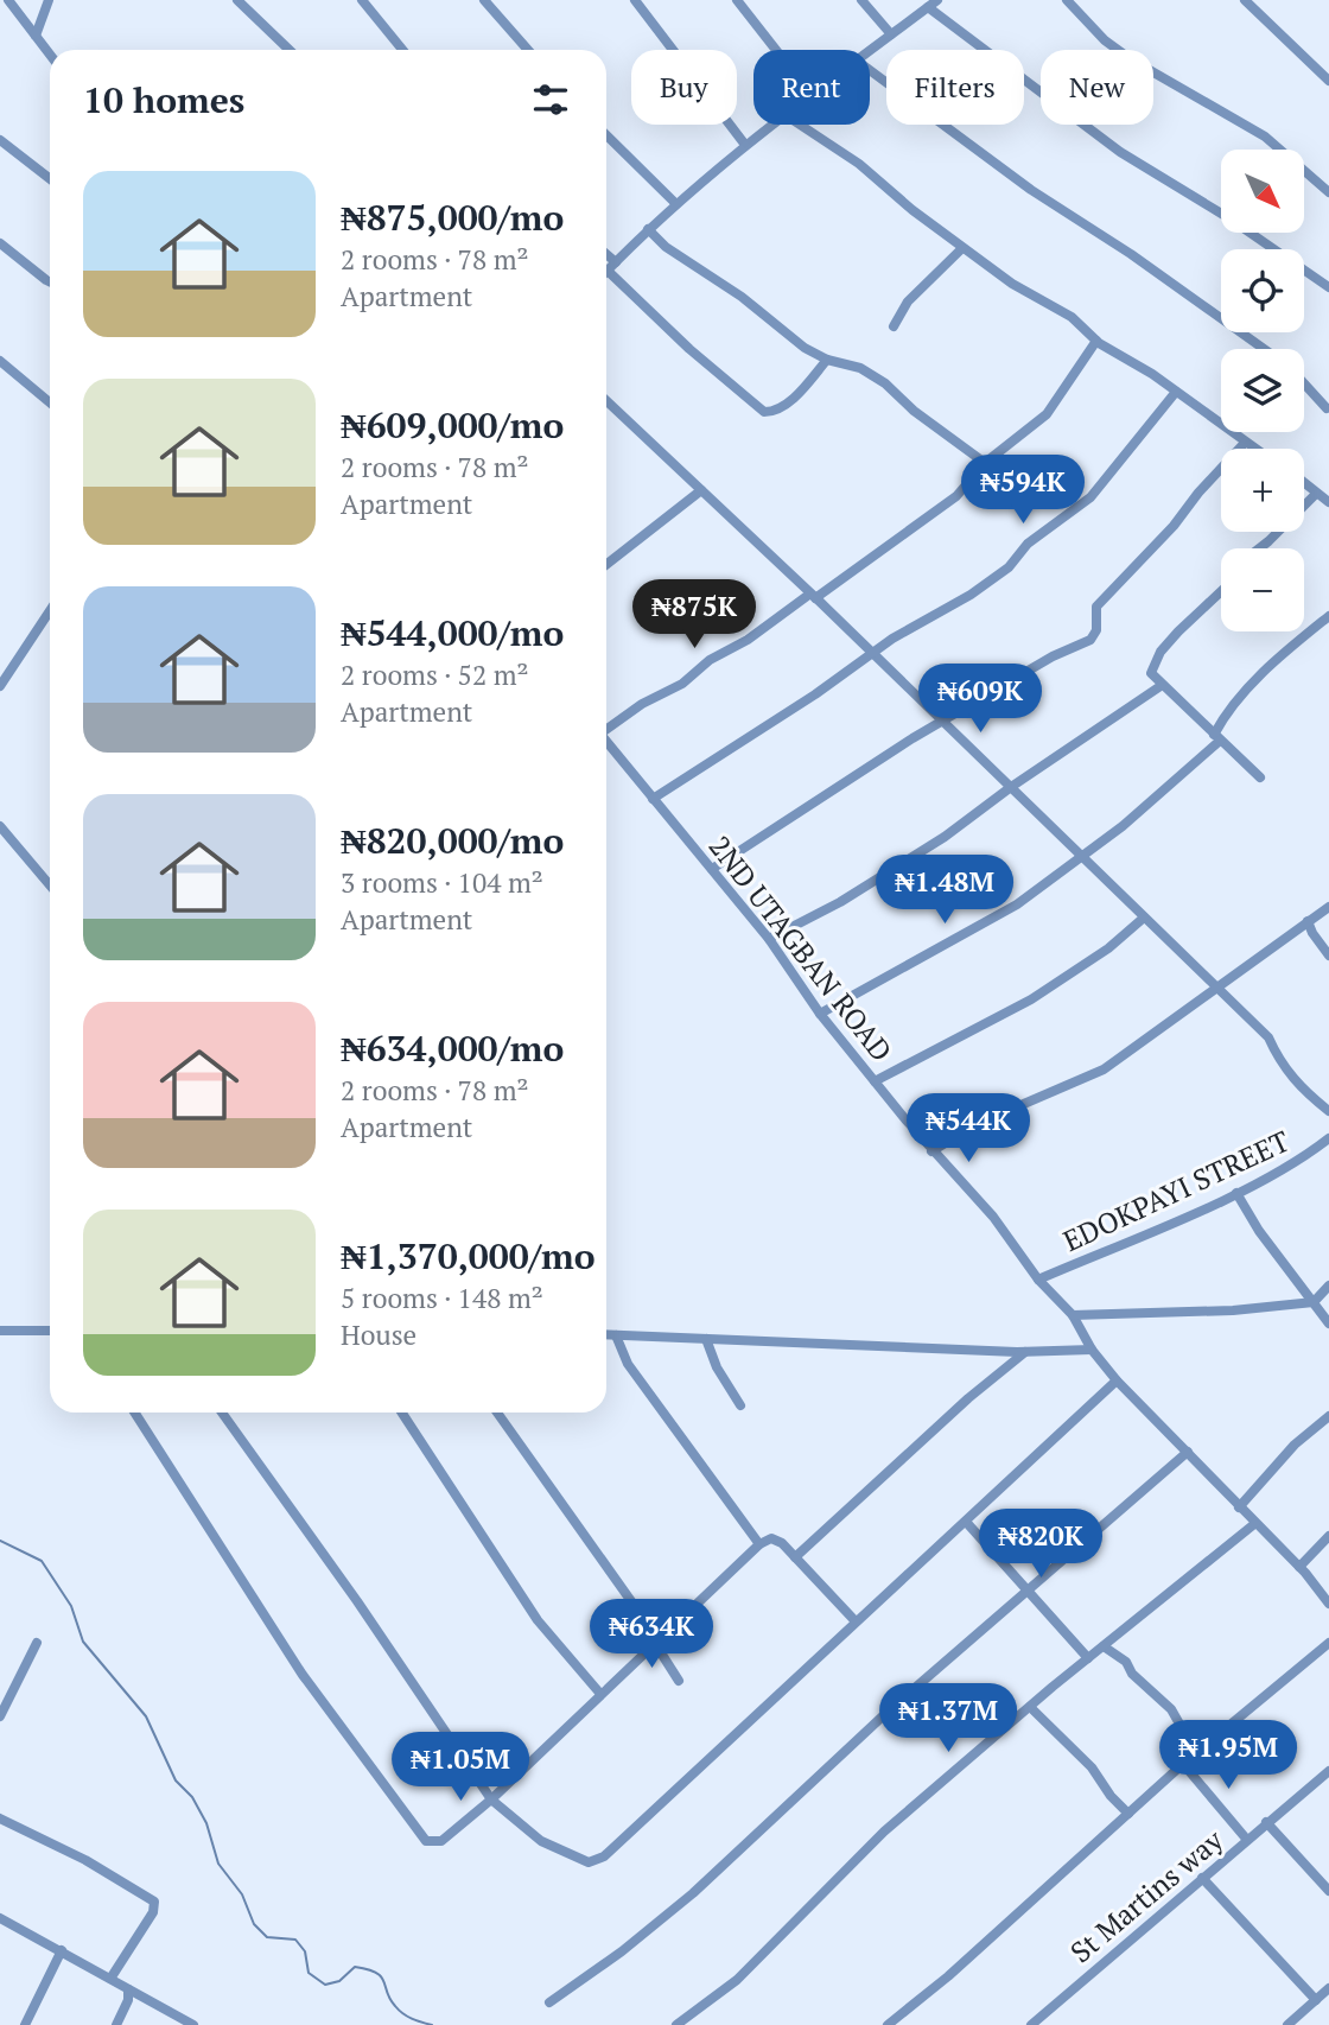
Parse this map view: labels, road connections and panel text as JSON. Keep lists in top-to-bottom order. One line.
{"streets":{"street":["2ND UTAGBAN ROAD","EDOKPAYI STREET","St Martins way"]},"crossings":[["2ND UTAGBAN ROAD","EDOKPAYI STREET"]],"north":"bottom right","page":{"chip":["Buy","Rent","Filters","New"],"heading":"10 homes","map_buttons":["+","−"],"list":[{"name":"₦875,000/mo","note":"2 rooms · 78 m² · Apartment"},{"name":"₦609,000/mo","note":"2 rooms · 78 m² · Apartment"},{"name":"₦544,000/mo","note":"2 rooms · 52 m² · Apartment"},{"name":"₦820,000/mo","note":"3 rooms · 104 m² · Apartment"},{"name":"₦634,000/mo","note":"2 rooms · 78 m² · Apartment"},{"name":"₦1,370,000/mo","note":"5 rooms · 148 m² · House"}],"price":["₦594K","₦875K","₦609K","₦1.48M","₦544K","₦820K","₦634K","₦1.37M","₦1.95M","₦1.05M"]}}
